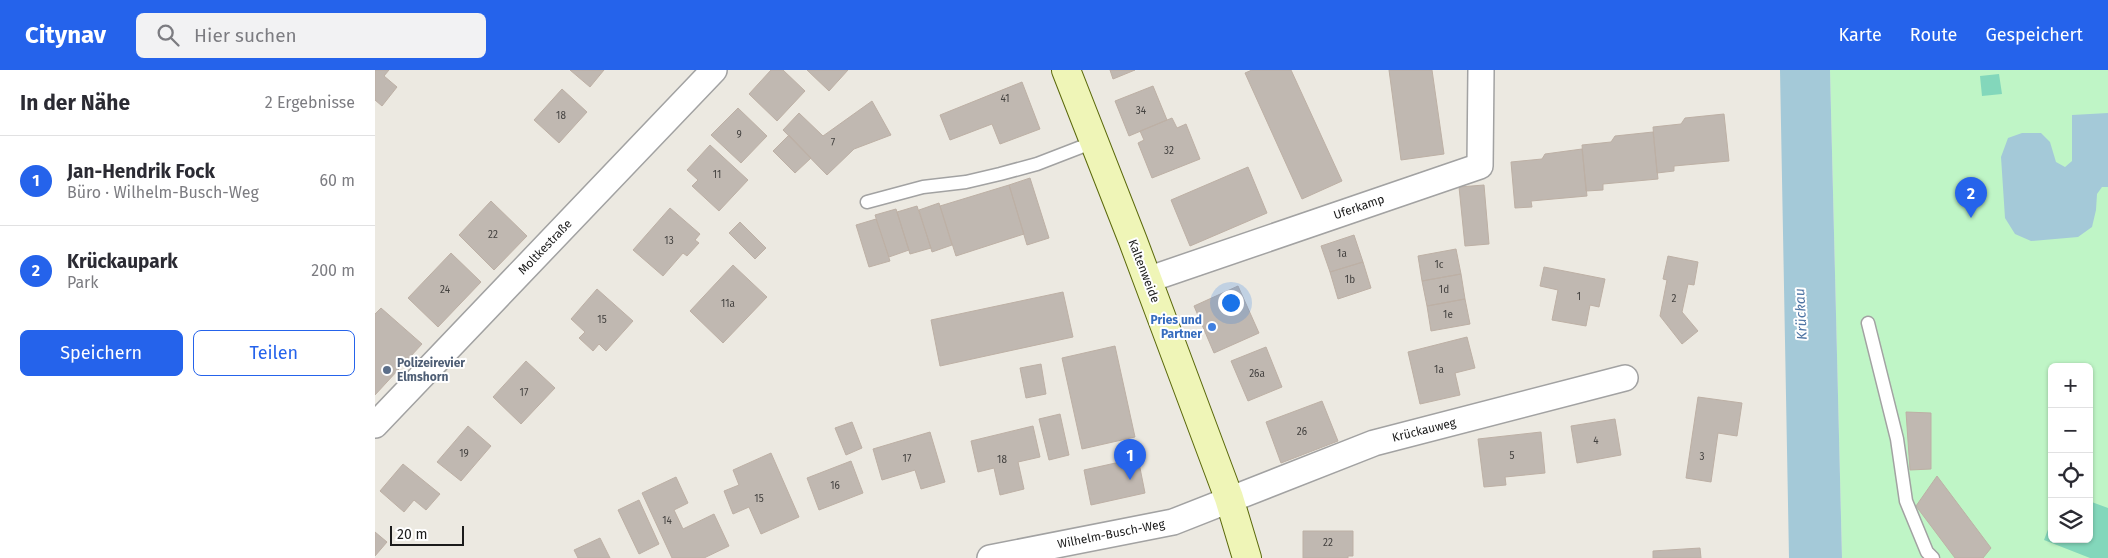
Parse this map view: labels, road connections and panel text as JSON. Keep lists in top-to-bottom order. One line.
{"streets":{"main road":["Kaltenweide"],"street":["Uferkamp","Moltkestraße","Krückauweg","Wilhelm-Busch-Weg"]},"crossings":[["Uferkamp","Kaltenweide"],["Kaltenweide","Krückauweg"],["Kaltenweide","Wilhelm-Busch-Weg"],["Krückauweg","Wilhelm-Busch-Weg"]],"water":["Krückau"],"places":["Pries und Partner","Polizeirevier Elmshorn"],"house_numbers":["41","34","18","9","7","32","11","22","13","1a","1c","1b","24","1d","1","2","11a","1e","15","1a","26a","17","26","4","19","5","3","17","18","16","15","14","22"],"scale_bar":"20 m","page":{"header":"Citynav","search":"Hier suchen","nav":["Karte","Route","Gespeichert"],"heading":["In der Nähe","2 Ergebnisse"],"list":[{"mark":"1","name":"Jan-Hendrik Fock","note":"Büro · Wilhelm-Busch-Weg","value":"60 m"},{"mark":"2","name":"Krückaupark","note":"Park","value":"200 m"}],"pins":["2","1"],"buttons":["Speichern","Teilen"],"map_buttons":["+","−"],"scale":"20 m"}}
